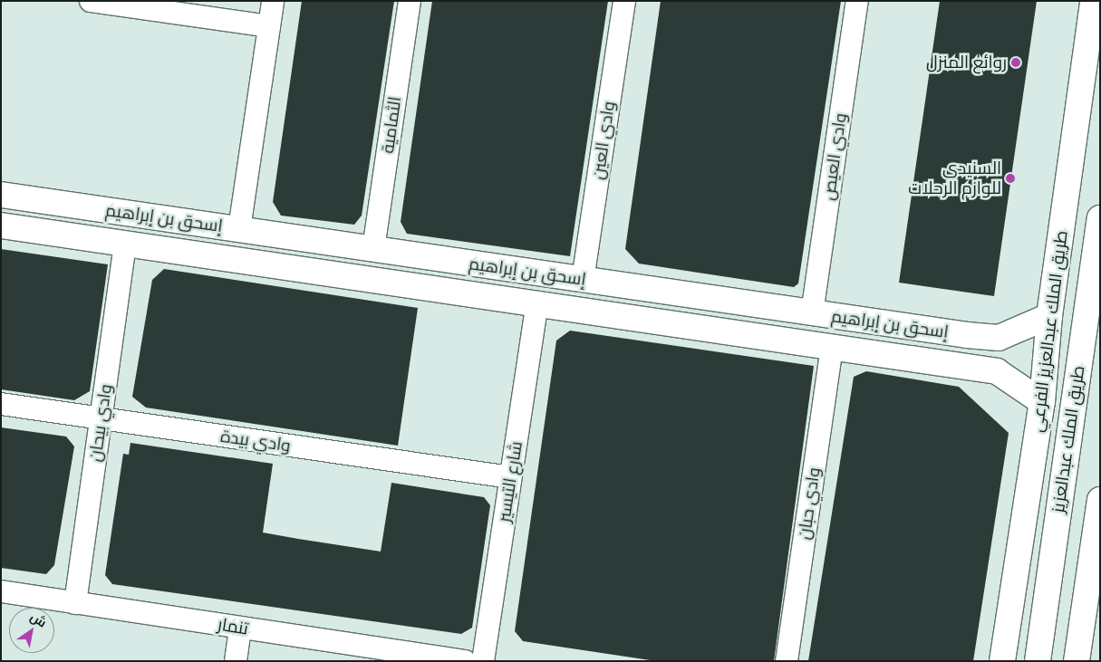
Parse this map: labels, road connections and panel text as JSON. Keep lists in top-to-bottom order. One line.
{"streets":{"street":["الثمامية","وادي العين","وادي العيص","إسحق بن إبراهيم","طريق الملك عبدالعزيز الفرعي","وادي بيحان","طريق الملك عبدالعزيز","وادي بيدة","شارع التيسير","وادي حبان","تنمار"]},"crossings":[["الثمامية","إسحق بن إبراهيم"],["وادي العين","إسحق بن إبراهيم"],["وادي العيص","إسحق بن إبراهيم"],["إسحق بن إبراهيم","طريق الملك عبدالعزيز الفرعي"],["إسحق بن إبراهيم","وادي بيحان"],["إسحق بن إبراهيم","شارع التيسير"],["إسحق بن إبراهيم","وادي حبان"],["وادي بيحان","وادي بيدة"],["وادي بيحان","تنمار"],["وادي بيدة","شارع التيسير"]],"places":["روائع المنزل","السنيدي للوازم الرحلات"],"north":"top right"}
